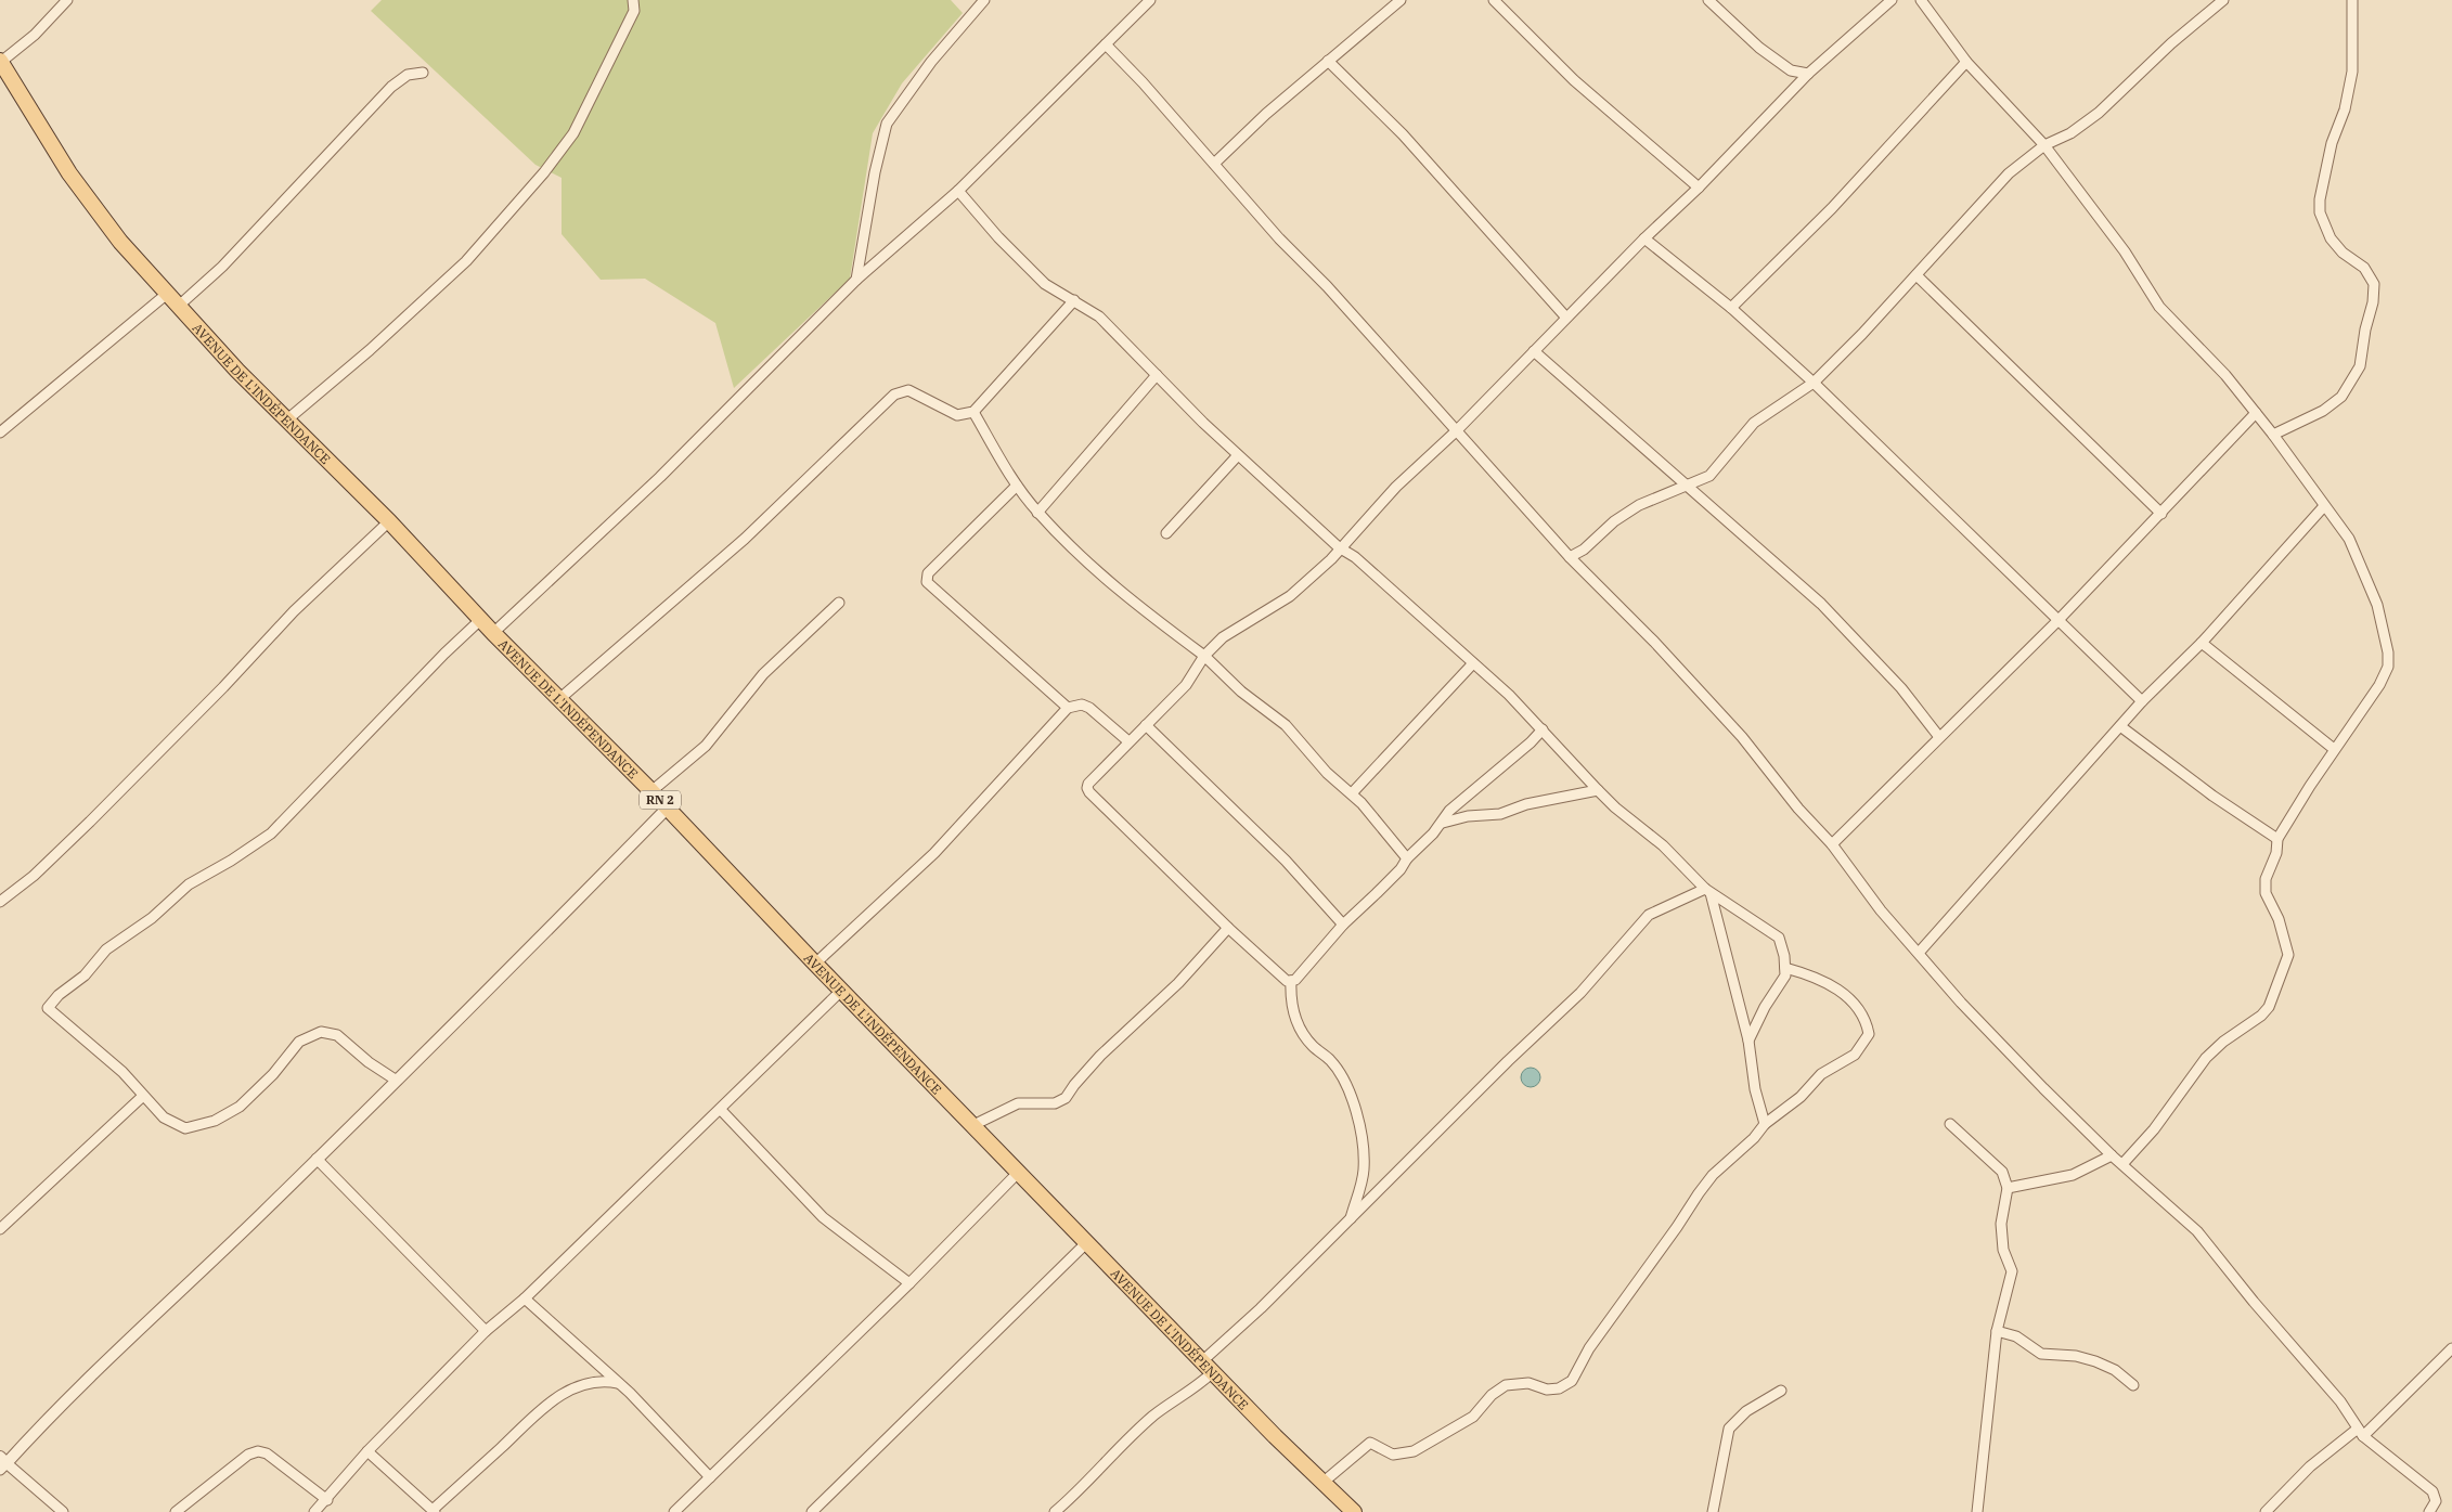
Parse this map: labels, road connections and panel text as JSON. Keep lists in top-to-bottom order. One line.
{"streets":{"main road":["AVENUE DE L'INDÉPENDANCE","RN 2"]}}
